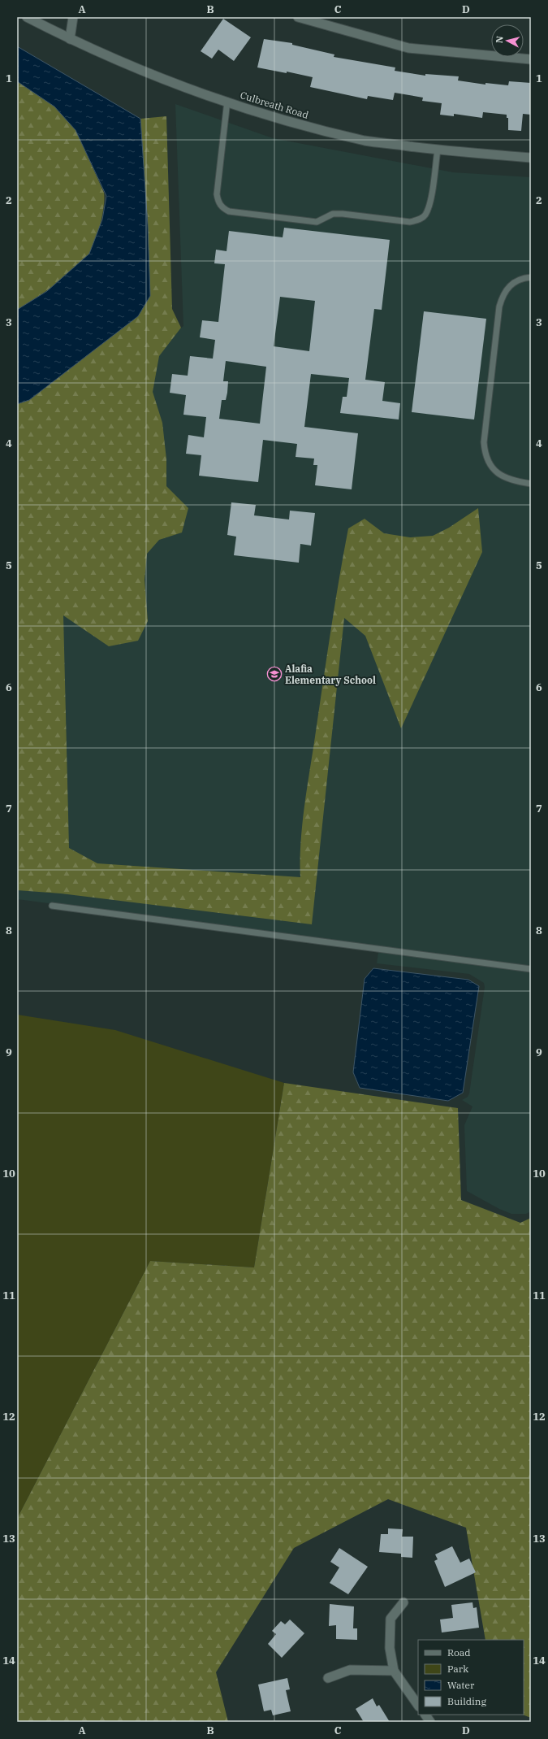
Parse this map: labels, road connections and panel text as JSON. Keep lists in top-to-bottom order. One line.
{"streets":{"street":["Culbreath Road"]},"places":{"school or university":["Alafia Elementary School"]},"legend":["Road","Park","Water","Building"],"north":"left","grid":{"columns":["A","B","C","D"],"rows":["1","2","3","4","5","6","7","8","9","10","11","12","13","14"]}}
